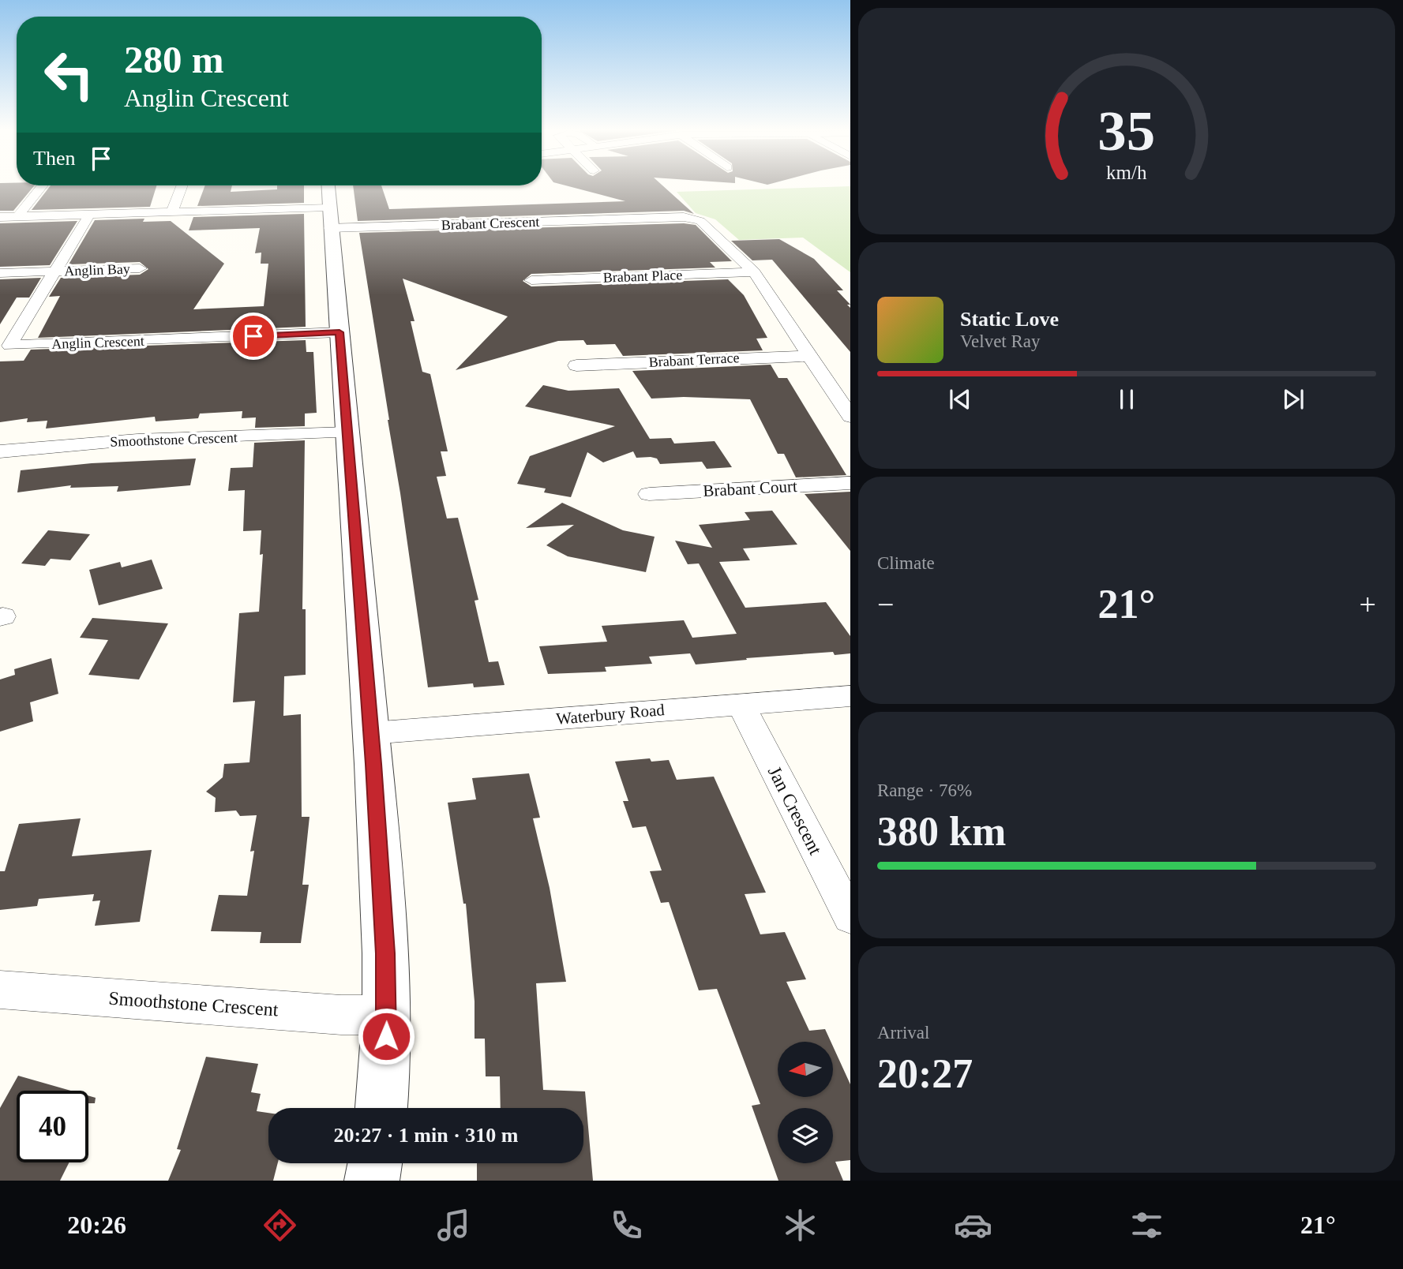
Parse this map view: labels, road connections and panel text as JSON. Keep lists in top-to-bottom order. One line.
{"streets":{"street":["Brabant Crescent","Anglin Bay","Brabant Place","Anglin Crescent","Brabant Terrace","Smoothstone Crescent","Brabant Court","Waterbury Road","Jan Crescent"]},"crossings":[["Brabant Crescent","Brabant Place"],["Brabant Crescent","Anglin Crescent"],["Brabant Crescent","Brabant Terrace"],["Anglin Bay","Anglin Crescent"],["Waterbury Road","Jan Crescent"]],"north":"left","page":{"turn":["280 m","Anglin Crescent"],"then":"Then","song":["Static Love","Velvet Ray"],"tile":["Climate",["Range · 76%","380 km"],["Arrival","20:27"]],"heat":["−","21°","+"],"limit":"40","trip":"20:27 · 1 min · 310 m","tabs":["20:26","21°"],"gauge":["35","km/h"]}}
